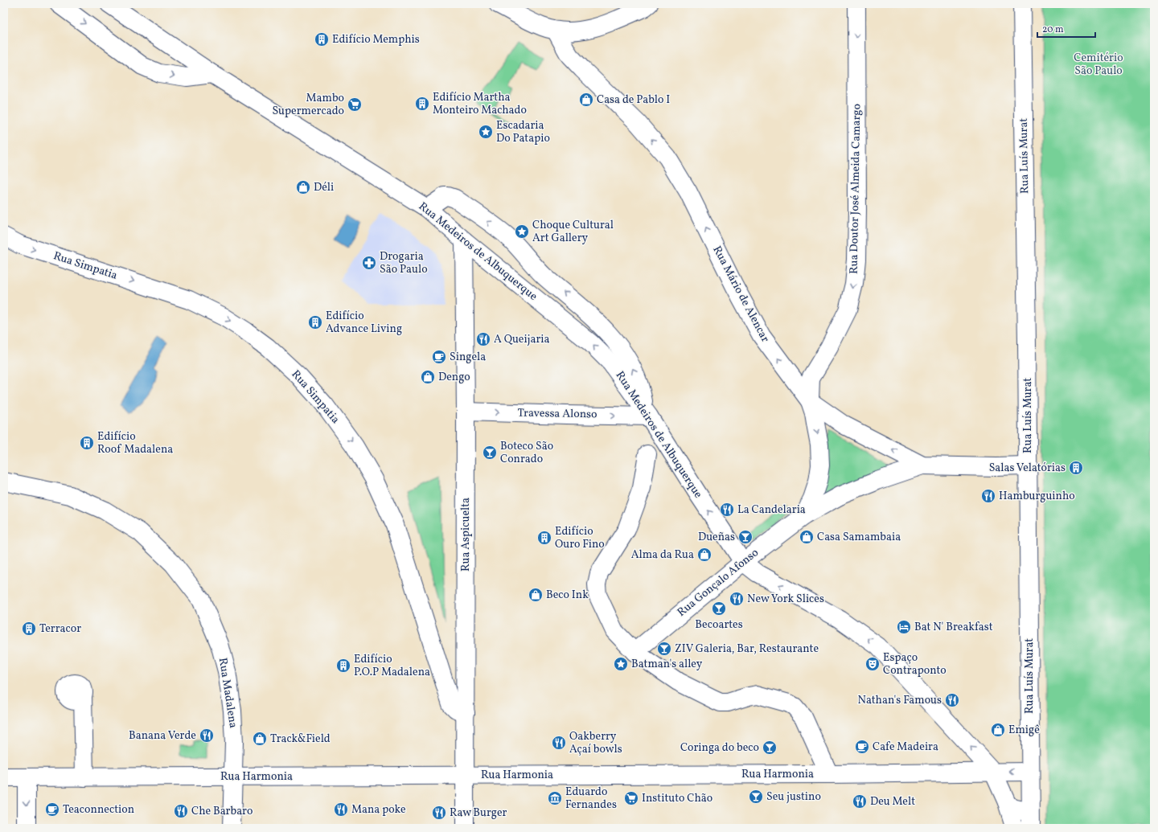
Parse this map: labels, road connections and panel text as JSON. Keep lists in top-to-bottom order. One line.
{"streets":{"street":["Rua Luís Murat","Rua Doutor José Almeida Camargo","Rua Medeiros de Albuquerque","Rua Simpatia","Rua Mário de Alencar","Travessa Alonso","Rua Aspicuelta","Rua Gonçalo Afonso","Rua Madalena","Rua Harmonia"]},"crossings":[["Rua Luís Murat","Rua Harmonia"],["Rua Doutor José Almeida Camargo","Rua Mário de Alencar"],["Rua Doutor José Almeida Camargo","Rua Gonçalo Afonso"],["Rua Medeiros de Albuquerque","Travessa Alonso"],["Rua Medeiros de Albuquerque","Rua Aspicuelta"],["Rua Medeiros de Albuquerque","Rua Gonçalo Afonso"],["Rua Medeiros de Albuquerque","Rua Harmonia"],["Rua Simpatia","Rua Aspicuelta"],["Travessa Alonso","Rua Aspicuelta"],["Rua Aspicuelta","Rua Harmonia"],["Rua Madalena","Rua Harmonia"]],"one_way":["Rua Doutor José Almeida Camargo","Rua Simpatia","Travessa Alonso"],"parks":["Cemitério São Paulo"],"places":{"building":["Edifício Memphis","Edifício Martha Monteiro Machado","Edifício Advance Living","Edifício Roof Madalena","Salas Velatórias","Edifício Ouro Fino","Terracor","Edifício P.O.P Madalena"],"shop":["Casa de Pablo I","Déli","Dengo","Casa Samambaia","Alma da Rua","Beco Ink","Emigê","Track&Field"],"supermarket":["Mambo Supermercado","Instituto Chão"],"place":["Escadaria Do Patapio","Choque Cultural Art Gallery","Batman's alley"],"pharmacy":["Drogaria São Paulo"],"restaurant":["A Queijaria","Hamburguinho","La Candelaria","New York Slices","Nathan's Famous","Banana Verde","Oakberry Açaí bowls","Deu Melt","Mana poke","Che Barbaro","Raw Burger"],"cafe":["Singela","Cafe Madeira","Teaconnection"],"bar":["Boteco São Conrado","Dueñas","Becoartes","ZIV Galeria, Bar, Restaurante","Coringa do beco","Seu justino"],"hotel":["Bat N' Breakfast"],"theatre":["Espaço Contraponto"],"museum":["Eduardo Fernandes"]},"scale_bar":"20 m"}
